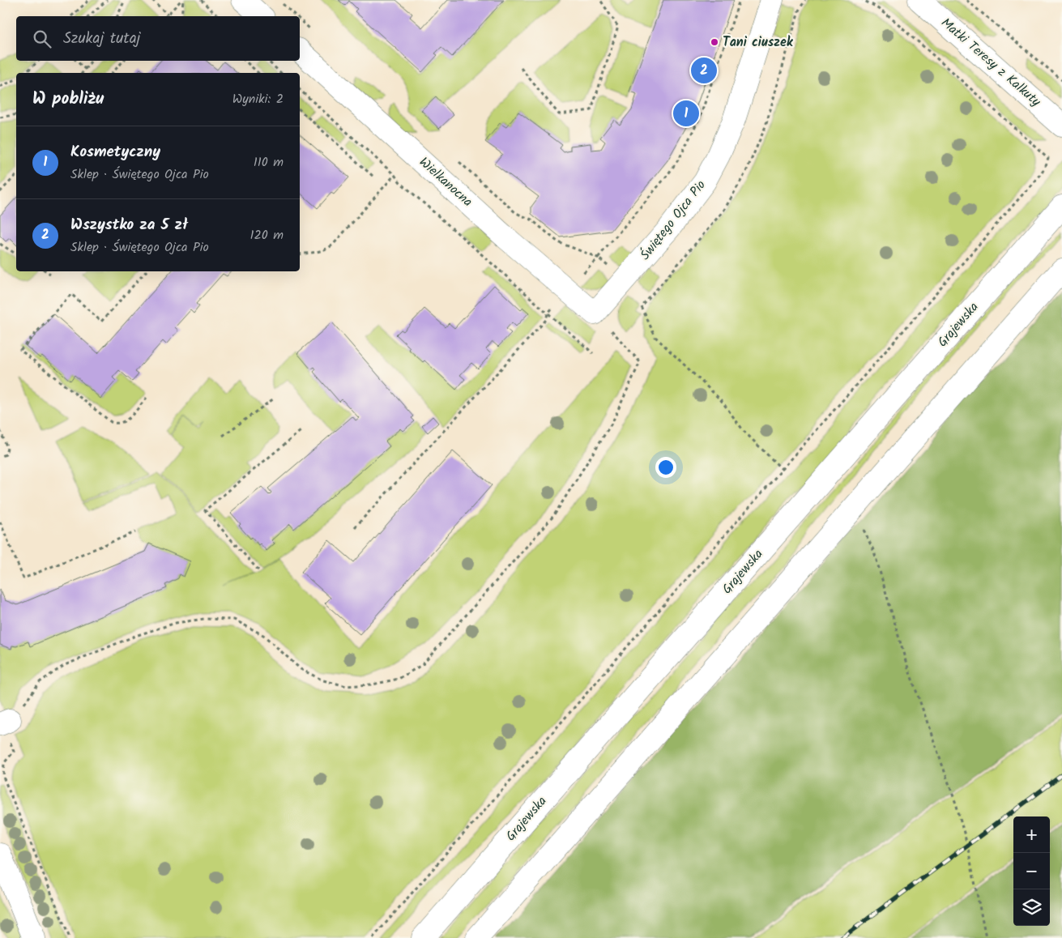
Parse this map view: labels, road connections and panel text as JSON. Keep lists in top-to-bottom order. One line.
{"streets":{"main road":["Matki Teresy z Kalkuty","Wielkanocna","Świętego Ojca Pio","Grajewska"]},"crossings":[["Wielkanocna","Świętego Ojca Pio"]],"places":["Tani ciuszek"],"page":{"search":"Szukaj tutaj","pins":["2","1"],"heading":["W pobliżu","Wyniki: 2"],"list":[{"mark":"1","name":"Kosmetyczny","note":"Sklep · Świętego Ojca Pio","value":"110 m"},{"mark":"2","name":"Wszystko za 5 zł","note":"Sklep · Świętego Ojca Pio","value":"120 m"}],"map_buttons":["+","−"]}}
